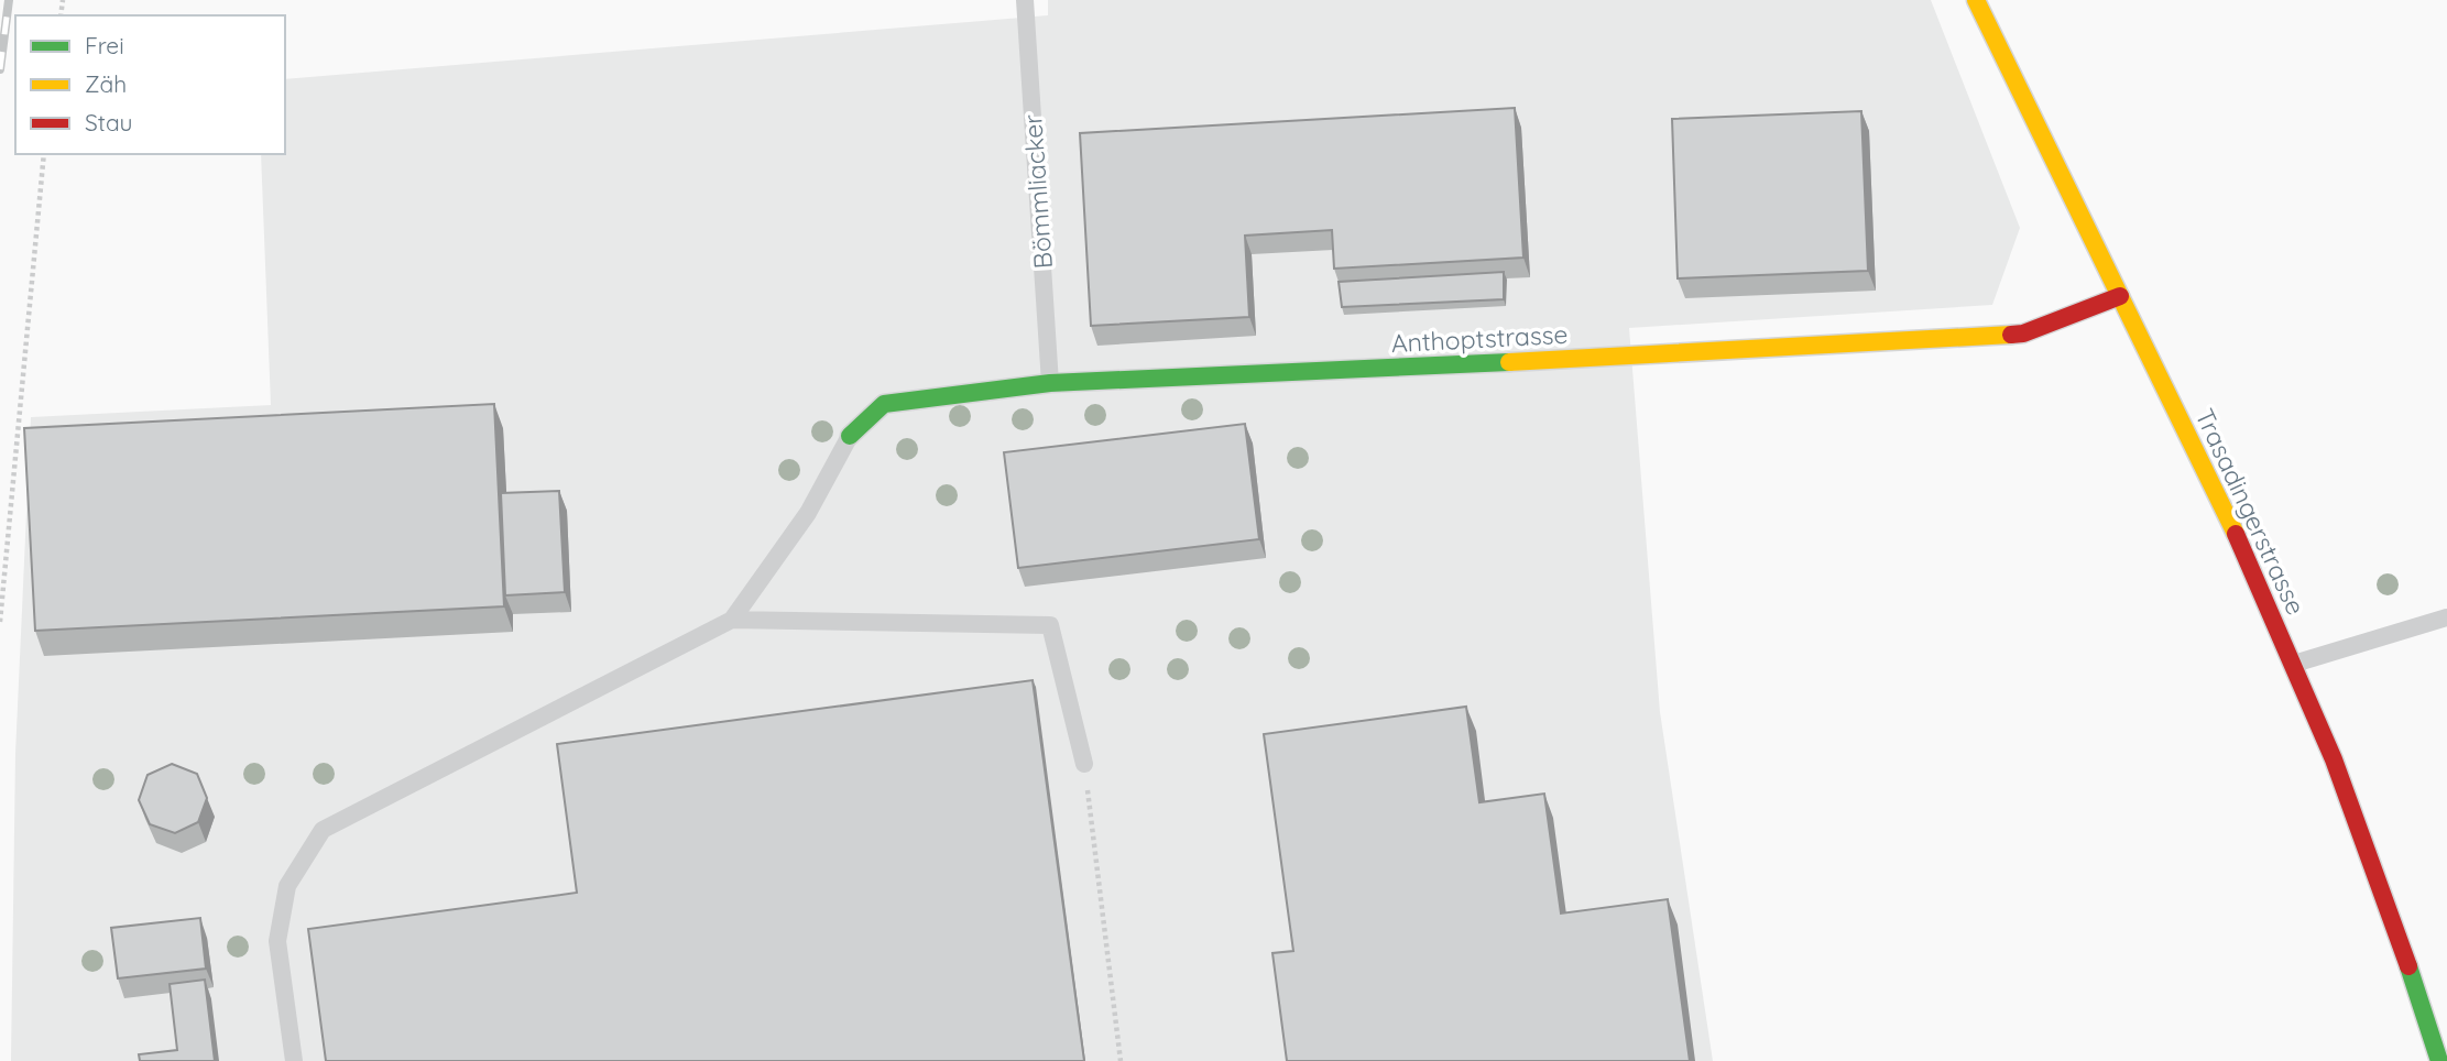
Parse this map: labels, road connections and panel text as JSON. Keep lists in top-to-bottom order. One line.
{"streets":{"street":["Anthoptstrasse","Trasadingerstrasse"],"lane":["Bömmliacker"]},"crossings":[["Bömmliacker","Anthoptstrasse"],["Anthoptstrasse","Trasadingerstrasse"]],"legend":["Frei","Zäh","Stau"]}
